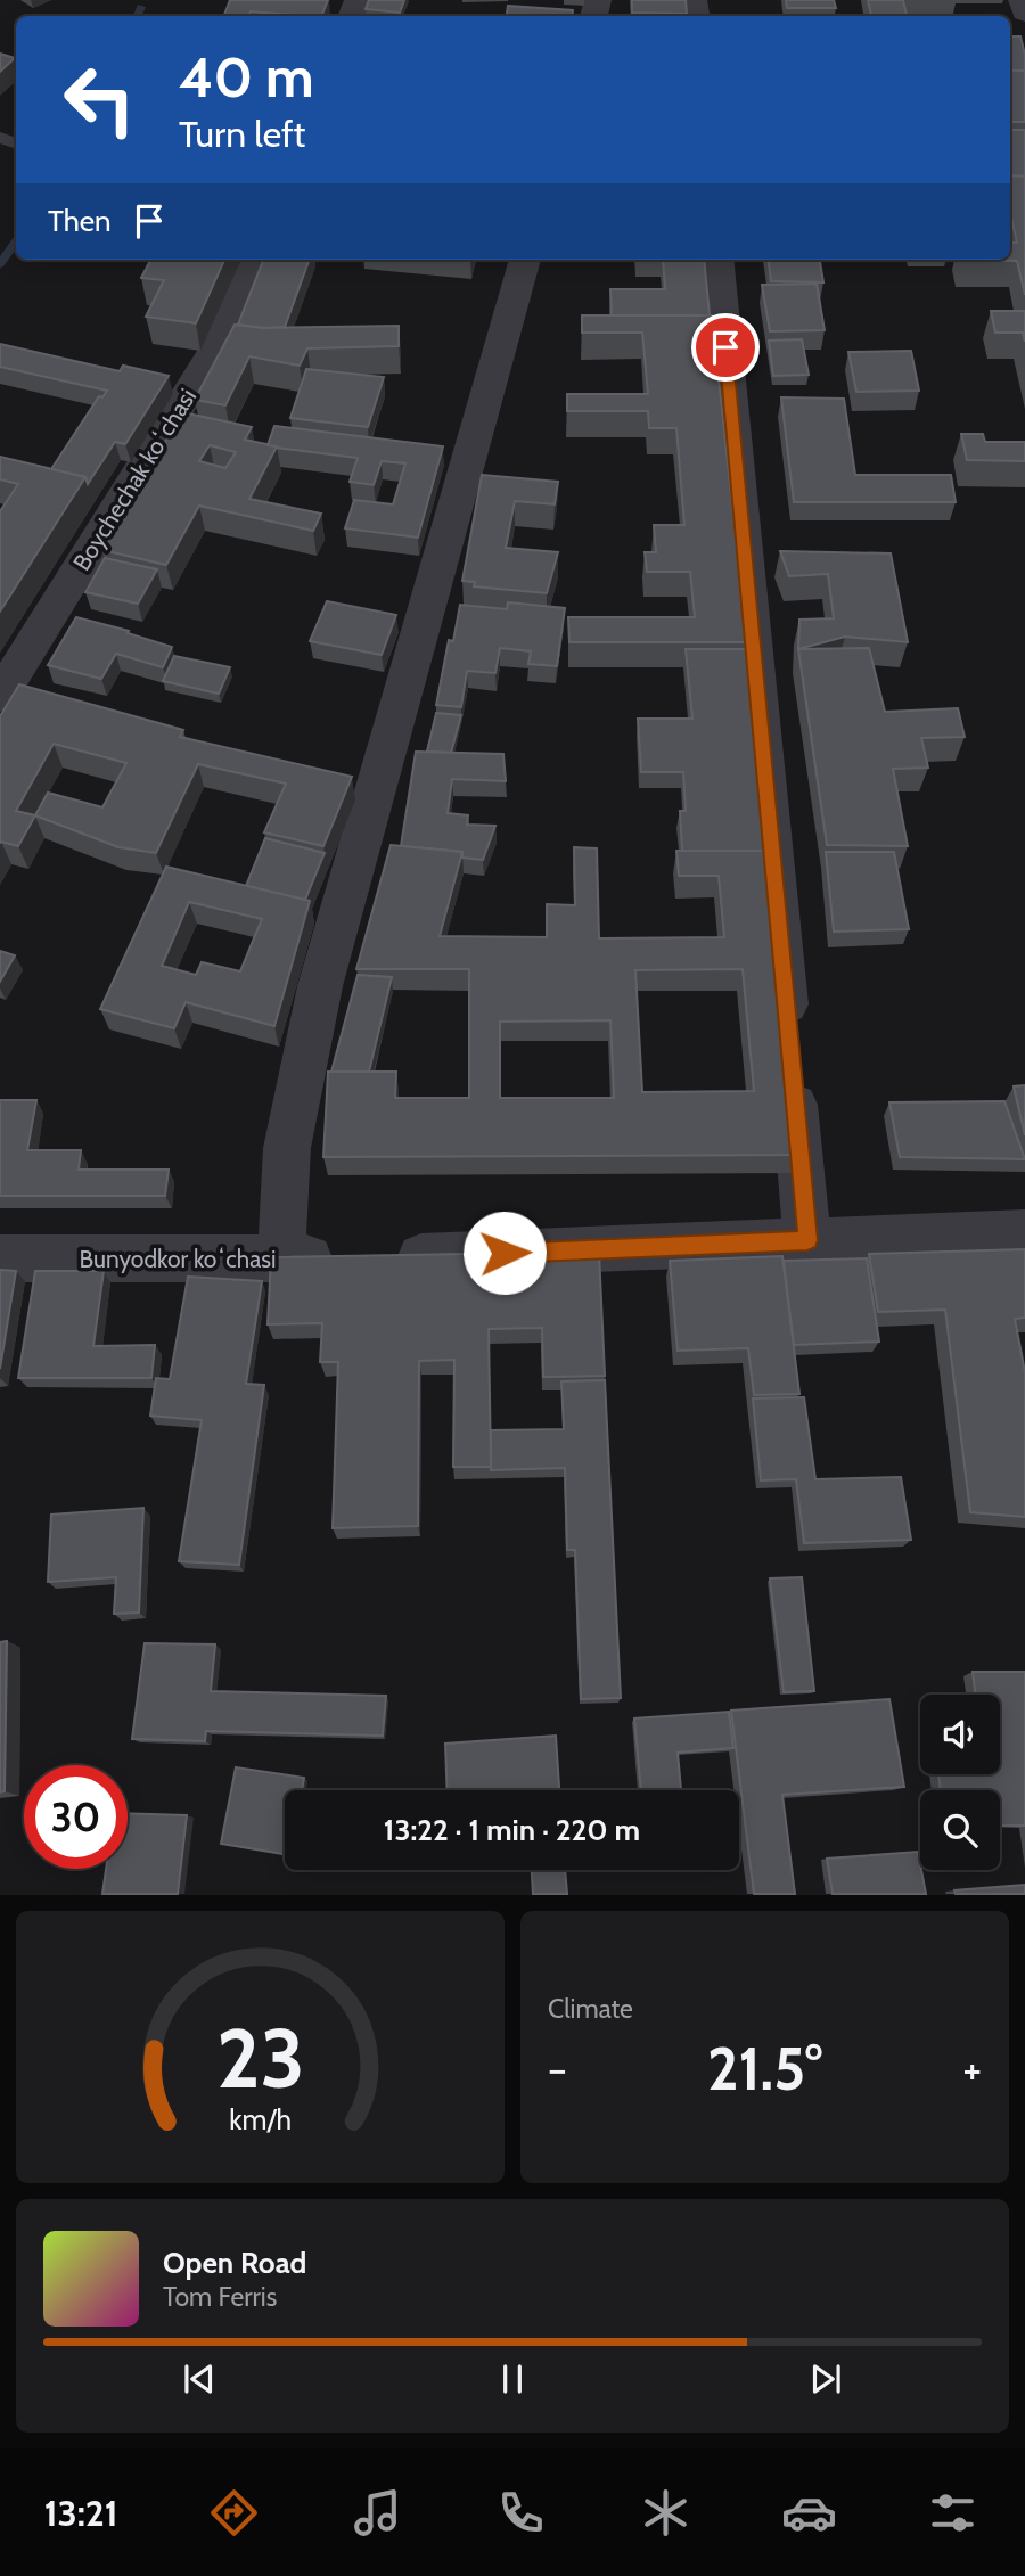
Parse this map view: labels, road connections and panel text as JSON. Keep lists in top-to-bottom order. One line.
{"streets":{"street":["Boychechak koʻchasi","Bunyodkor koʻchasi"]},"page":{"turn":["40 m","Turn left"],"then":"Then","limit":"30","trip":"13:22 · 1 min · 220 m","tile":"Climate","heat":["−","21.5°","+"],"song":["Open Road","Tom Ferris"],"tabs":"13:21","gauge":["23","km/h"]}}
